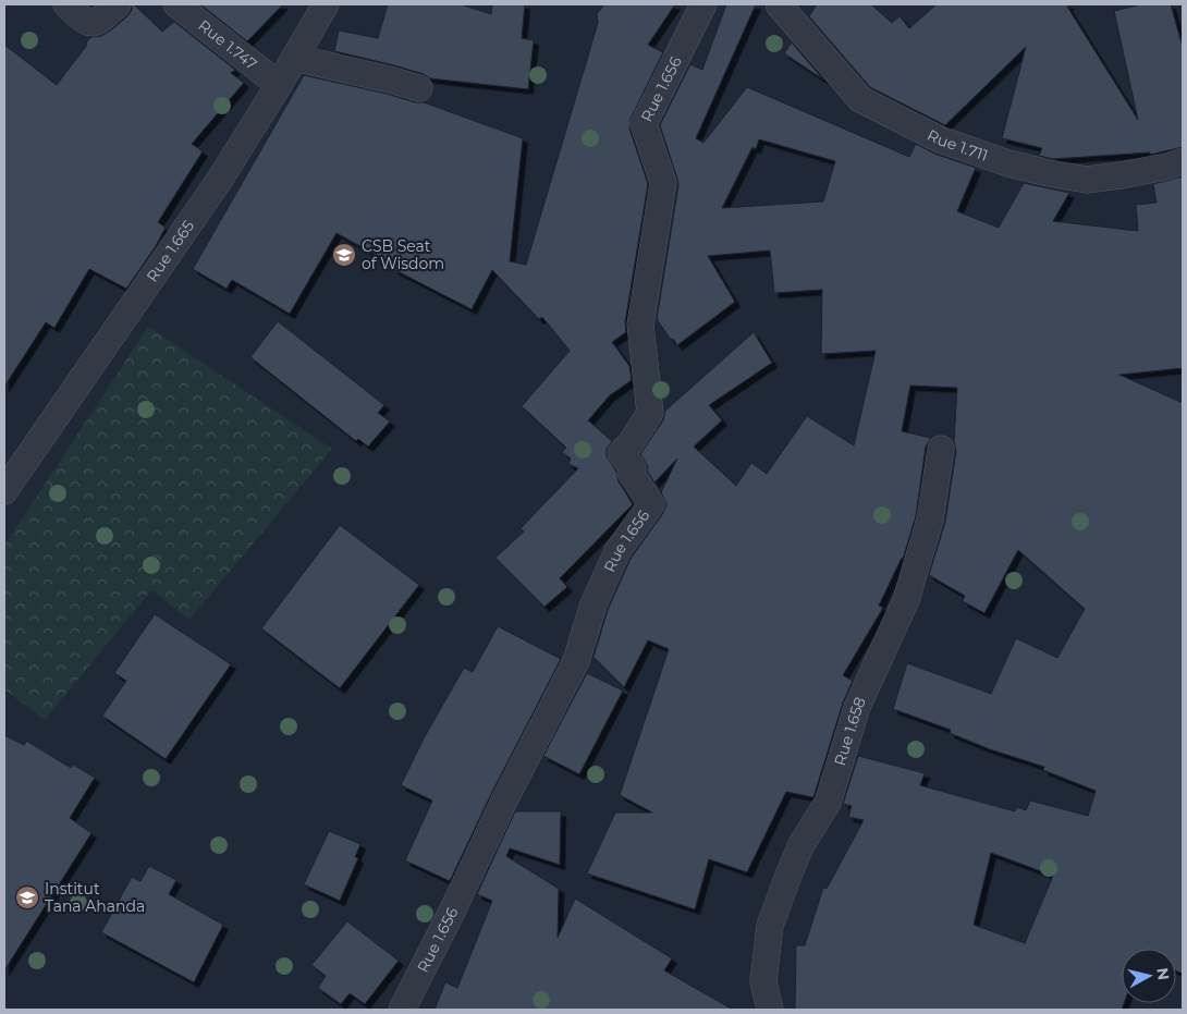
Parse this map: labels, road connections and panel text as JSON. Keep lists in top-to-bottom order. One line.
{"streets":{"street":["Rue 1.747","Rue 1.656","Rue 1.711","Rue 1.665","Rue 1.658"]},"crossings":[["Rue 1.747","Rue 1.665"]],"places":{"school or university":["CSB Seat of Wisdom","Institut Tana Ahanda"]},"north":"right"}
